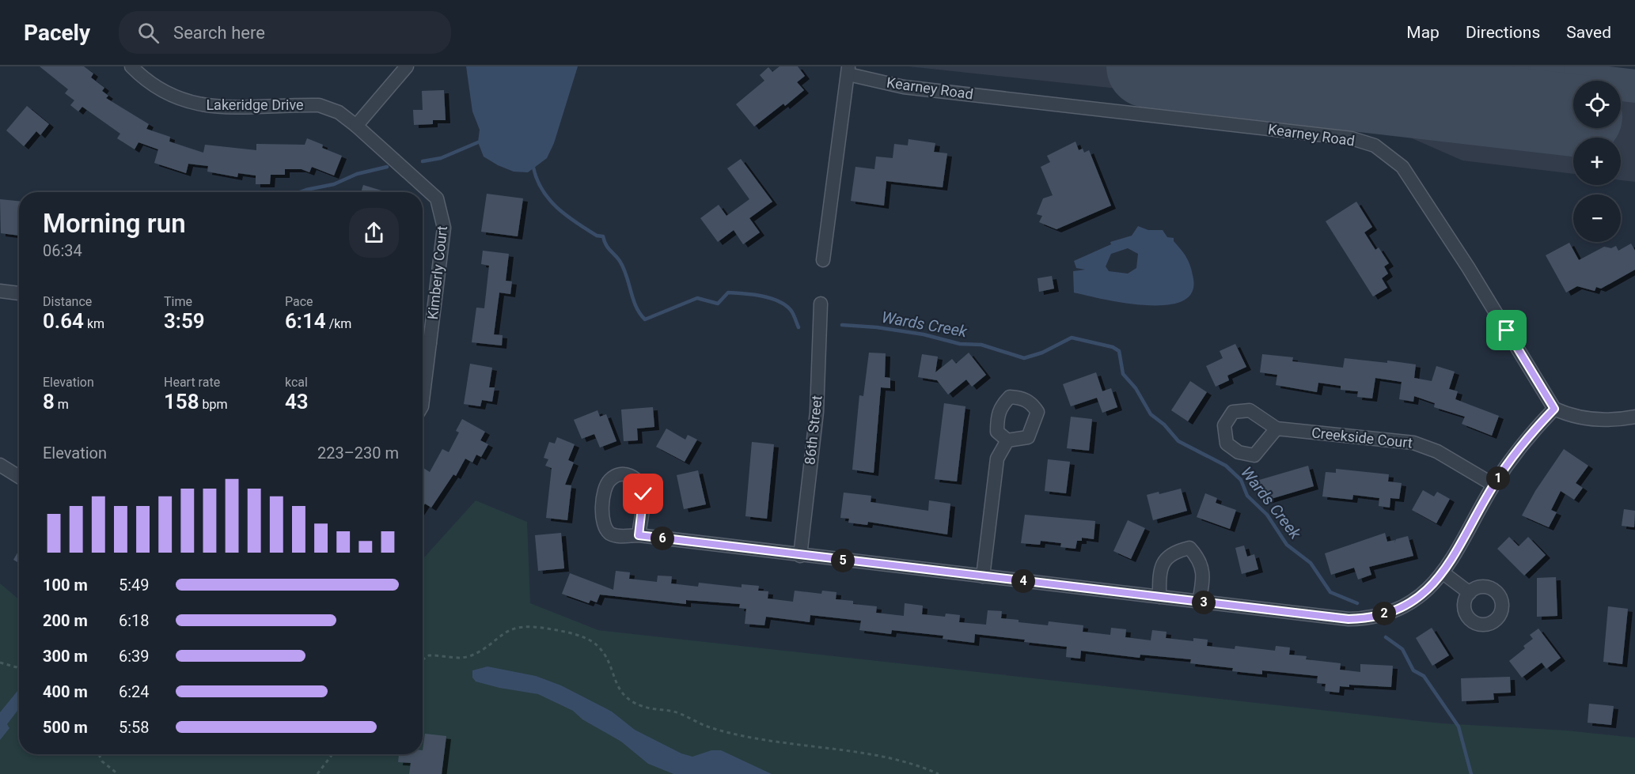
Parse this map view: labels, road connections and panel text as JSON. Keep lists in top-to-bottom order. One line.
{"streets":{"street":["Kearney Road","Lakeridge Drive","Kimberly Court","86th Street","Creekside Court"]},"crossings":[["Lakeridge Drive","Kimberly Court"]],"water":["Wards Creek"],"page":{"header":"Pacely","search":"Search here","nav":["Map","Directions","Saved"],"map_buttons":["+","−"],"heading":["Morning run","06:34"],"stats":[["Distance","0.64 km"],["Time","3:59"],["Pace","6:14 /km"],["Elevation","8 m"],["Heart rate","158 bpm"],["kcal","43"]],"chart":["Elevation","223–230 m"],"pins":["1","6","5","4","3","2"],"list":[{"name":"100 m","note":"5:49"},{"name":"200 m","note":"6:18"},{"name":"300 m","note":"6:39"},{"name":"400 m","note":"6:24"},{"name":"500 m","note":"5:58"}]}}
